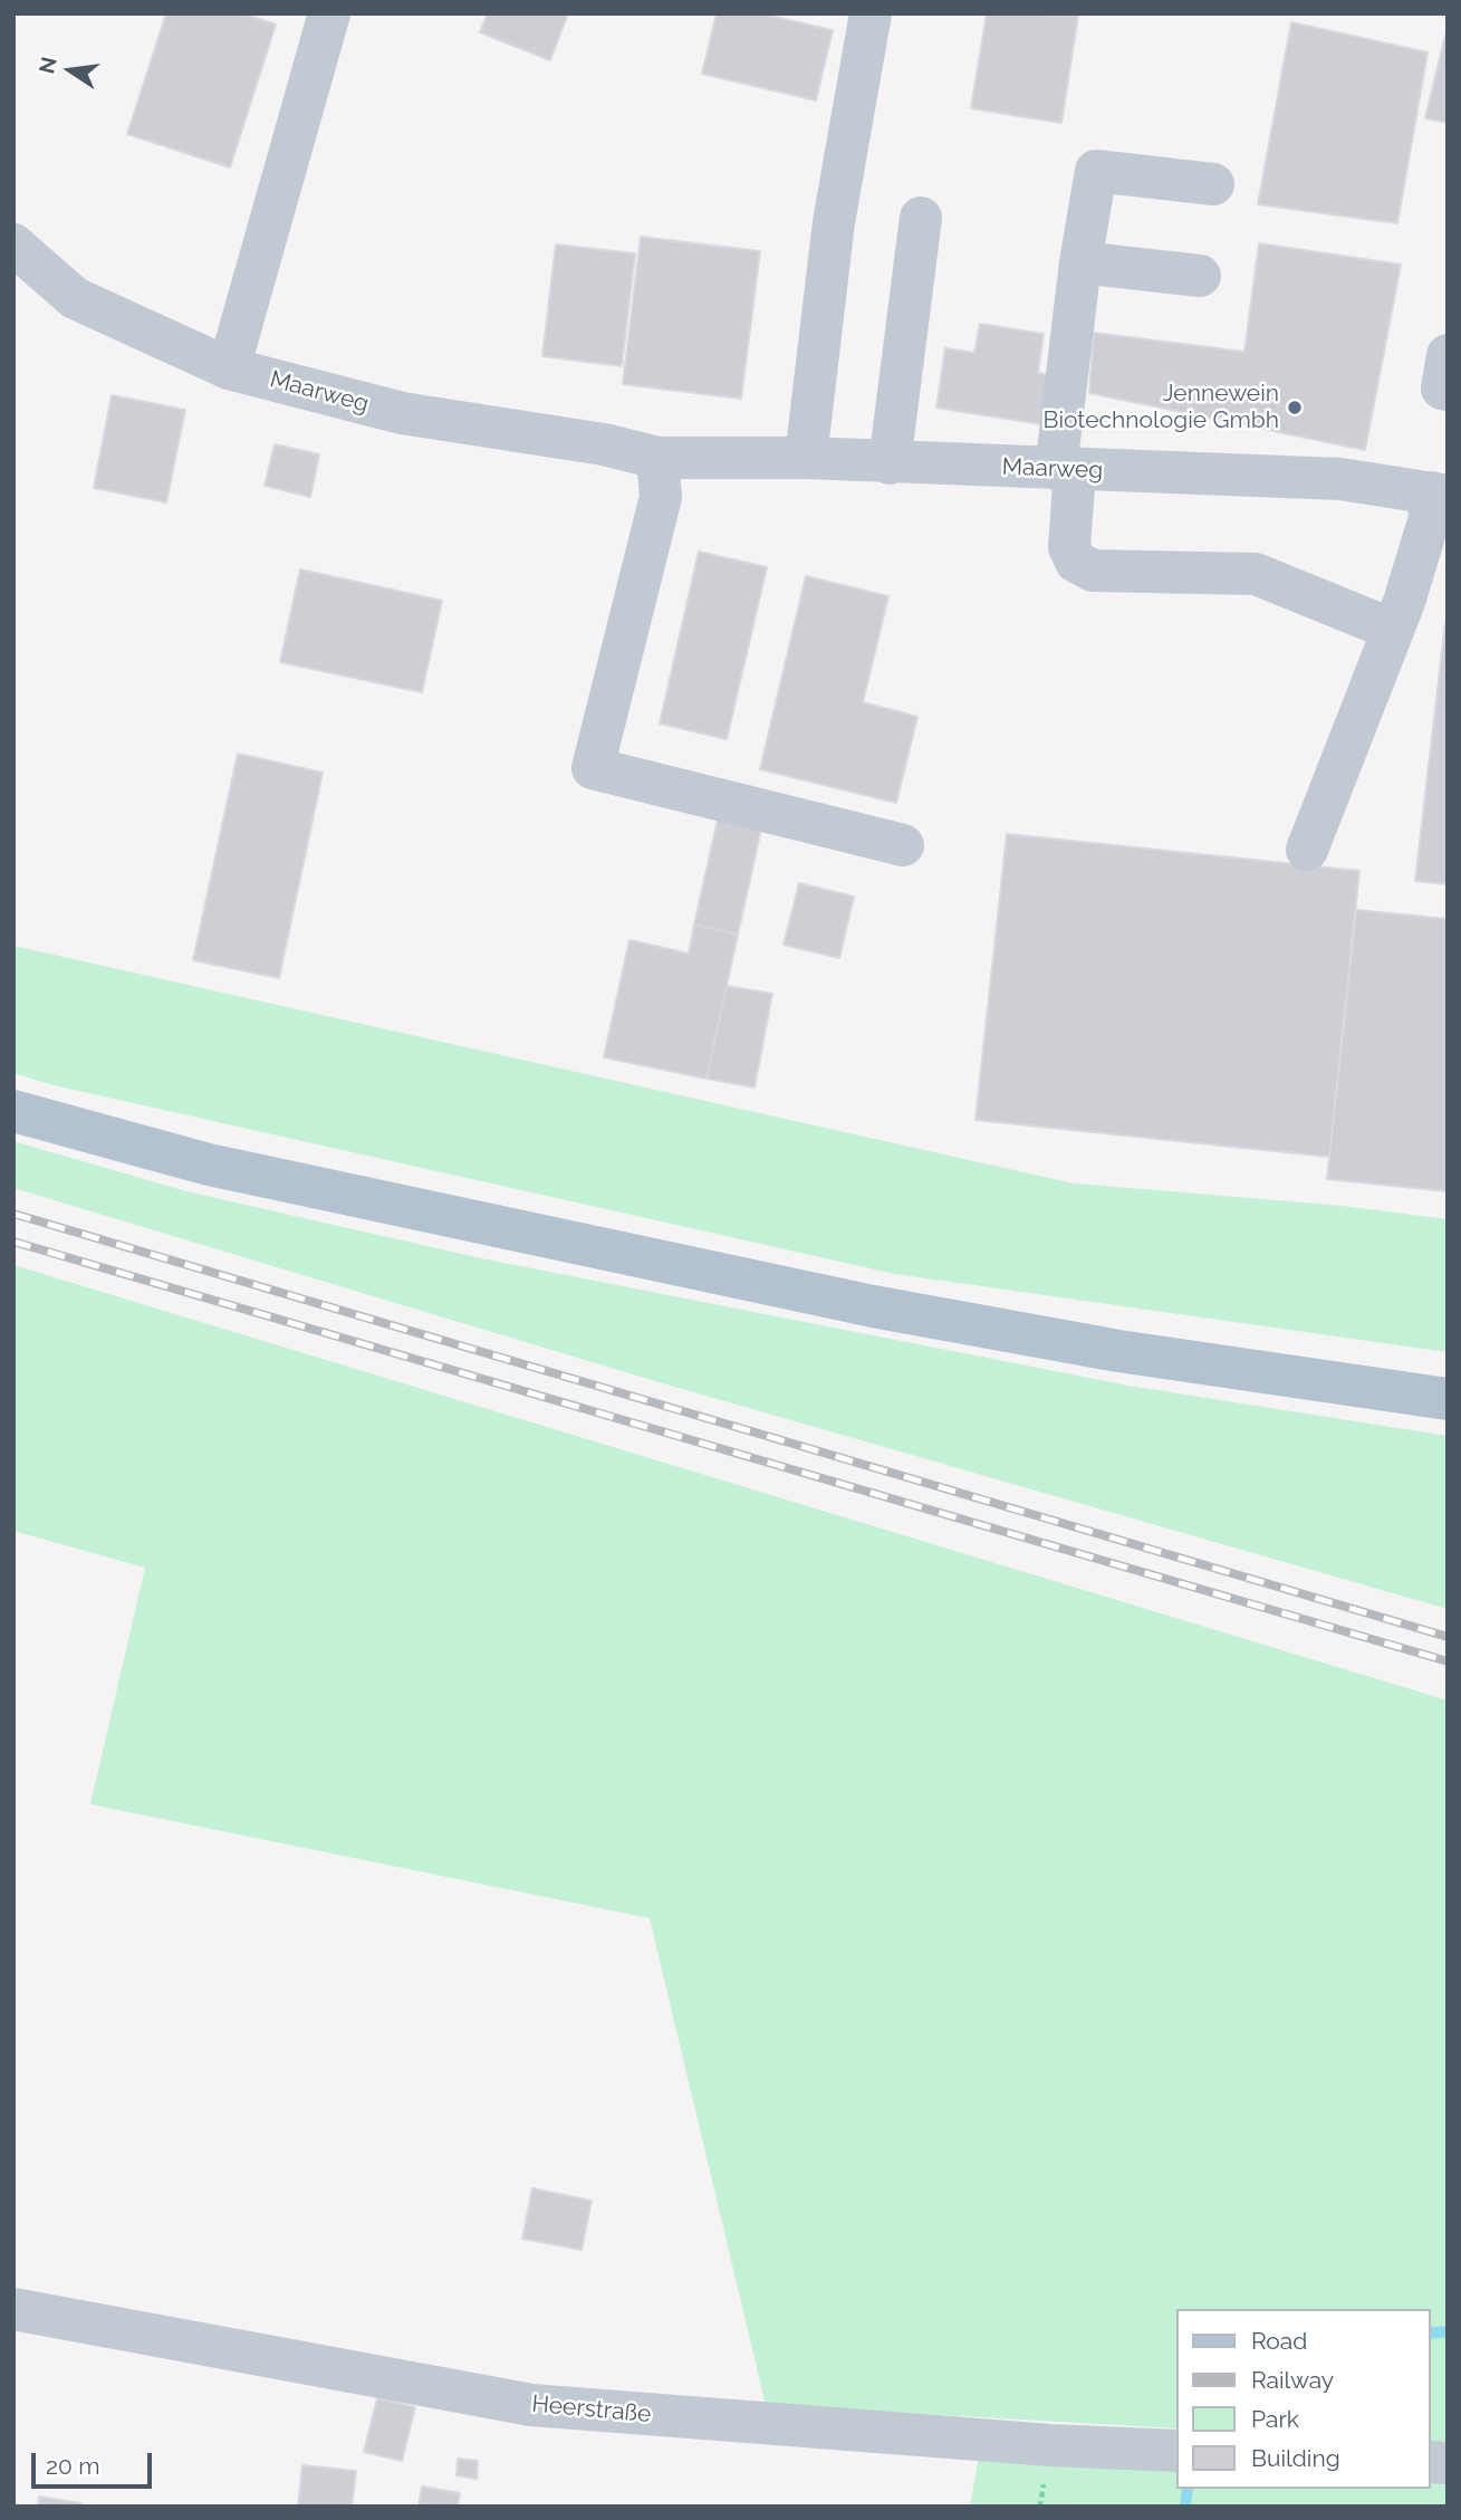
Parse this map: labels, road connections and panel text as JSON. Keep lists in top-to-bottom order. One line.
{"streets":{"street":["Maarweg","Heerstraße"]},"places":["Jennewein Biotechnologie Gmbh"],"legend":["Road","Railway","Park","Building"],"scale_bar":"20 m","north":"left"}
